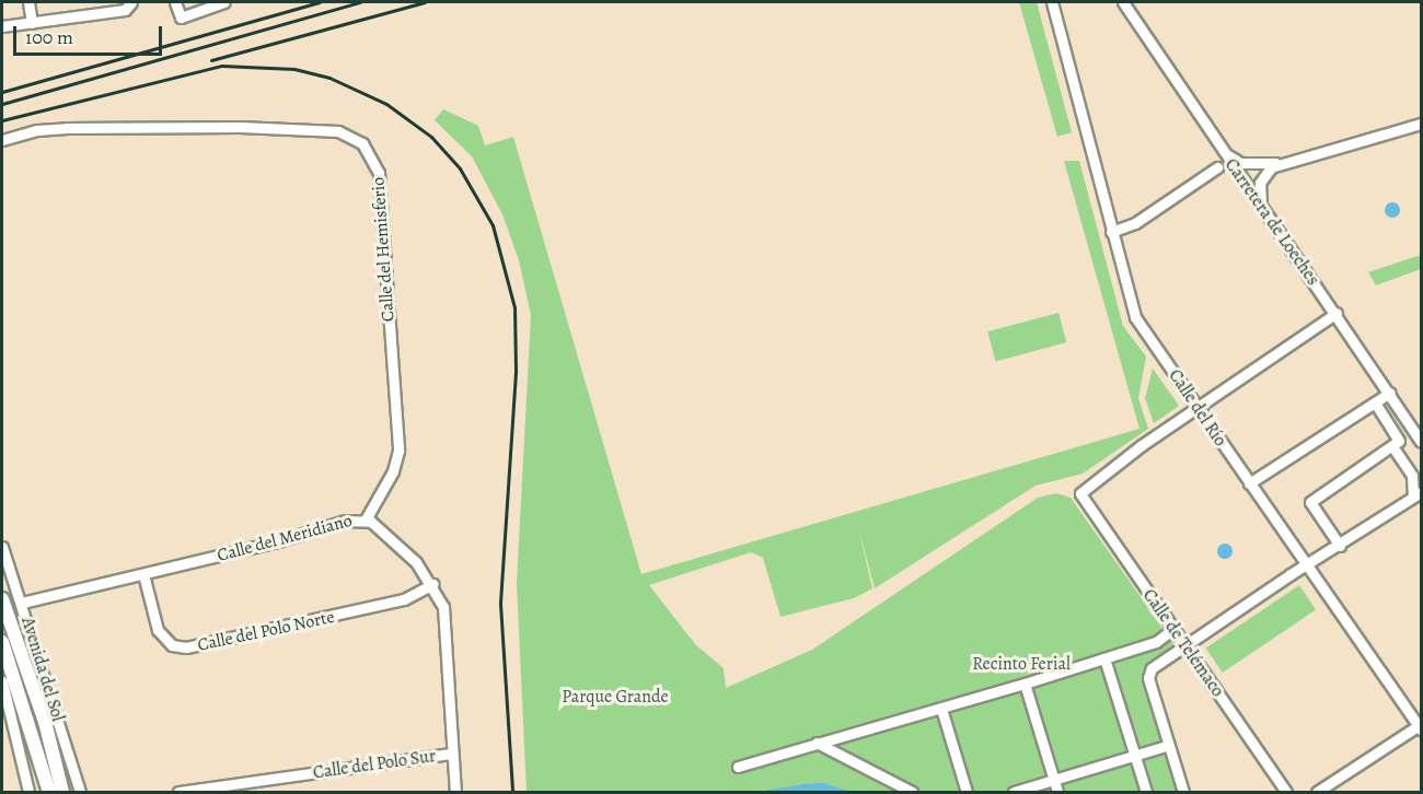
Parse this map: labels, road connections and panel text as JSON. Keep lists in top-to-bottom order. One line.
{"streets":{"main road":["Avenida del Sol"],"street":["Carretera de Loeches","Calle del Hemisferio","Calle del Río","Calle del Meridiano","Calle del Polo Norte","Calle de Telémaco","Calle del Polo Sur"]},"crossings":[["Calle del Hemisferio","Calle del Meridiano"],["Calle del Río","Calle de Telémaco"],["Calle del Meridiano","Calle del Polo Norte"],["Calle del Meridiano","Avenida del Sol"],["Calle del Meridiano","Calle del Polo Sur"]],"parks":["Recinto Ferial","Parque Grande"],"scale_bar":"100 m"}
